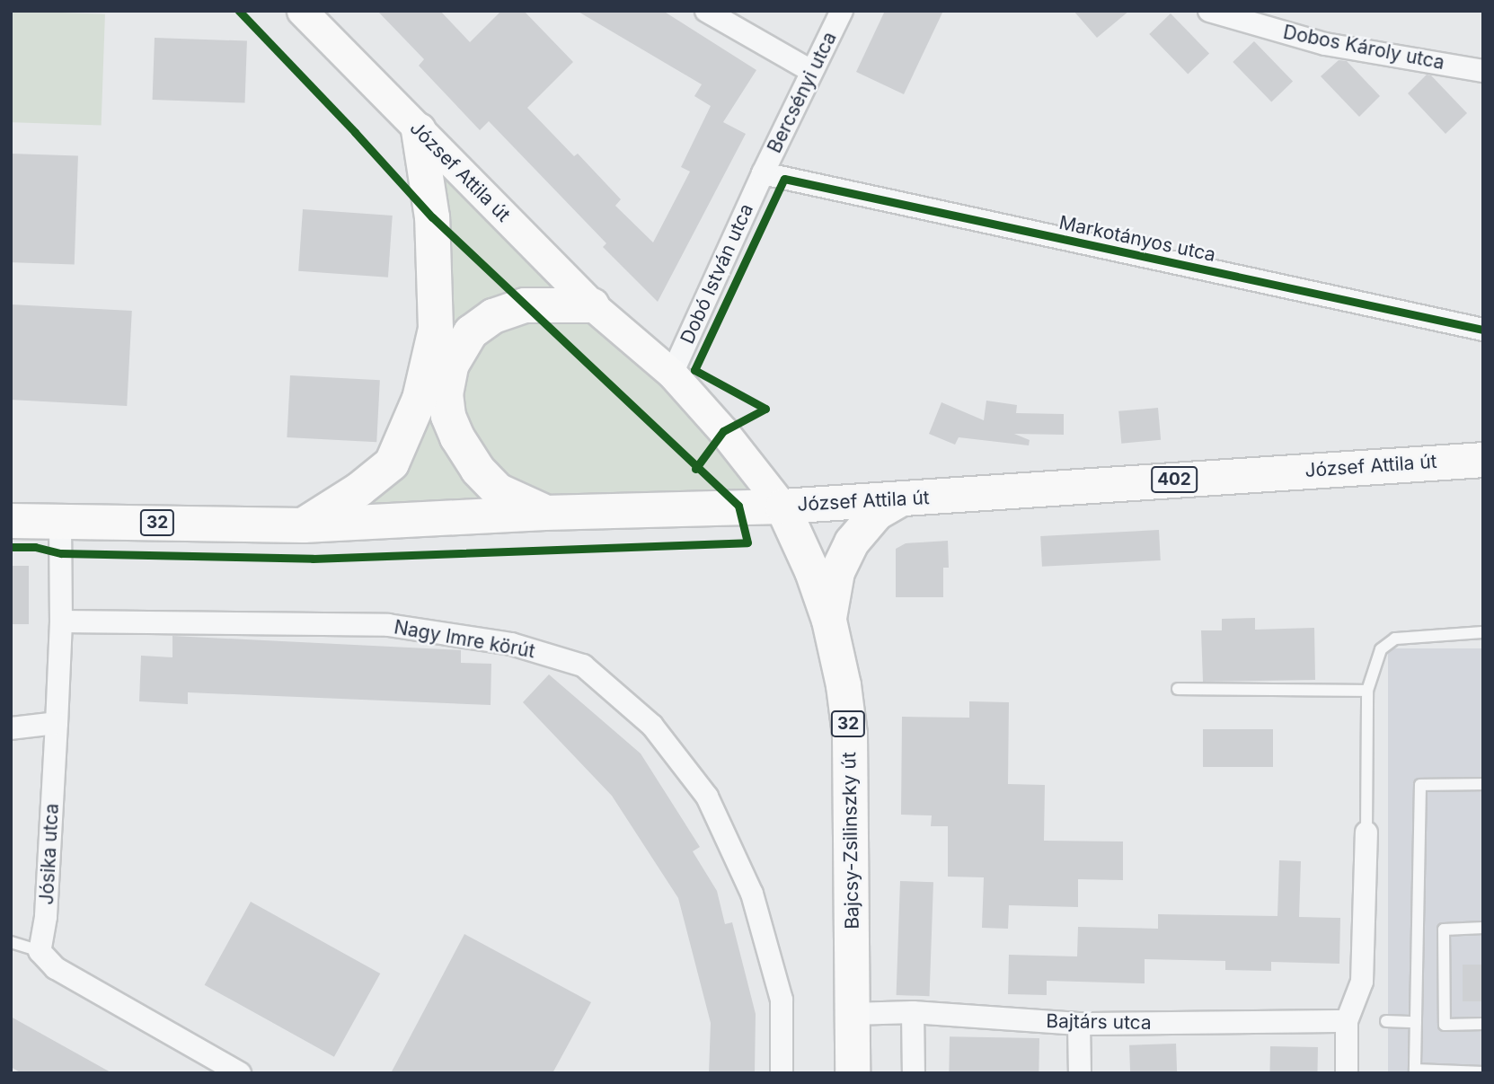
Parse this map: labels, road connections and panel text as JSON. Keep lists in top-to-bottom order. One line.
{"streets":{"main road":["József Attila út","402","32","Bajcsy-Zsilinszky út"],"street":["Dobos Károly utca","Bercsényi utca","Markotányos utca","Dobó István utca","Nagy Imre körút","Jósika utca","Bajtárs utca"]},"crossings":[["Bercsényi utca","Markotányos utca"],["Bercsényi utca","Dobó István utca"],["József Attila út","Dobó István utca"],["József Attila út","32"],["József Attila út","Bajcsy-Zsilinszky út"],["Markotányos utca","Dobó István utca"],["32","Bajcsy-Zsilinszky út"],["32","Jósika utca"],["Nagy Imre körút","Jósika utca"],["Bajcsy-Zsilinszky út","Bajtárs utca"]]}
